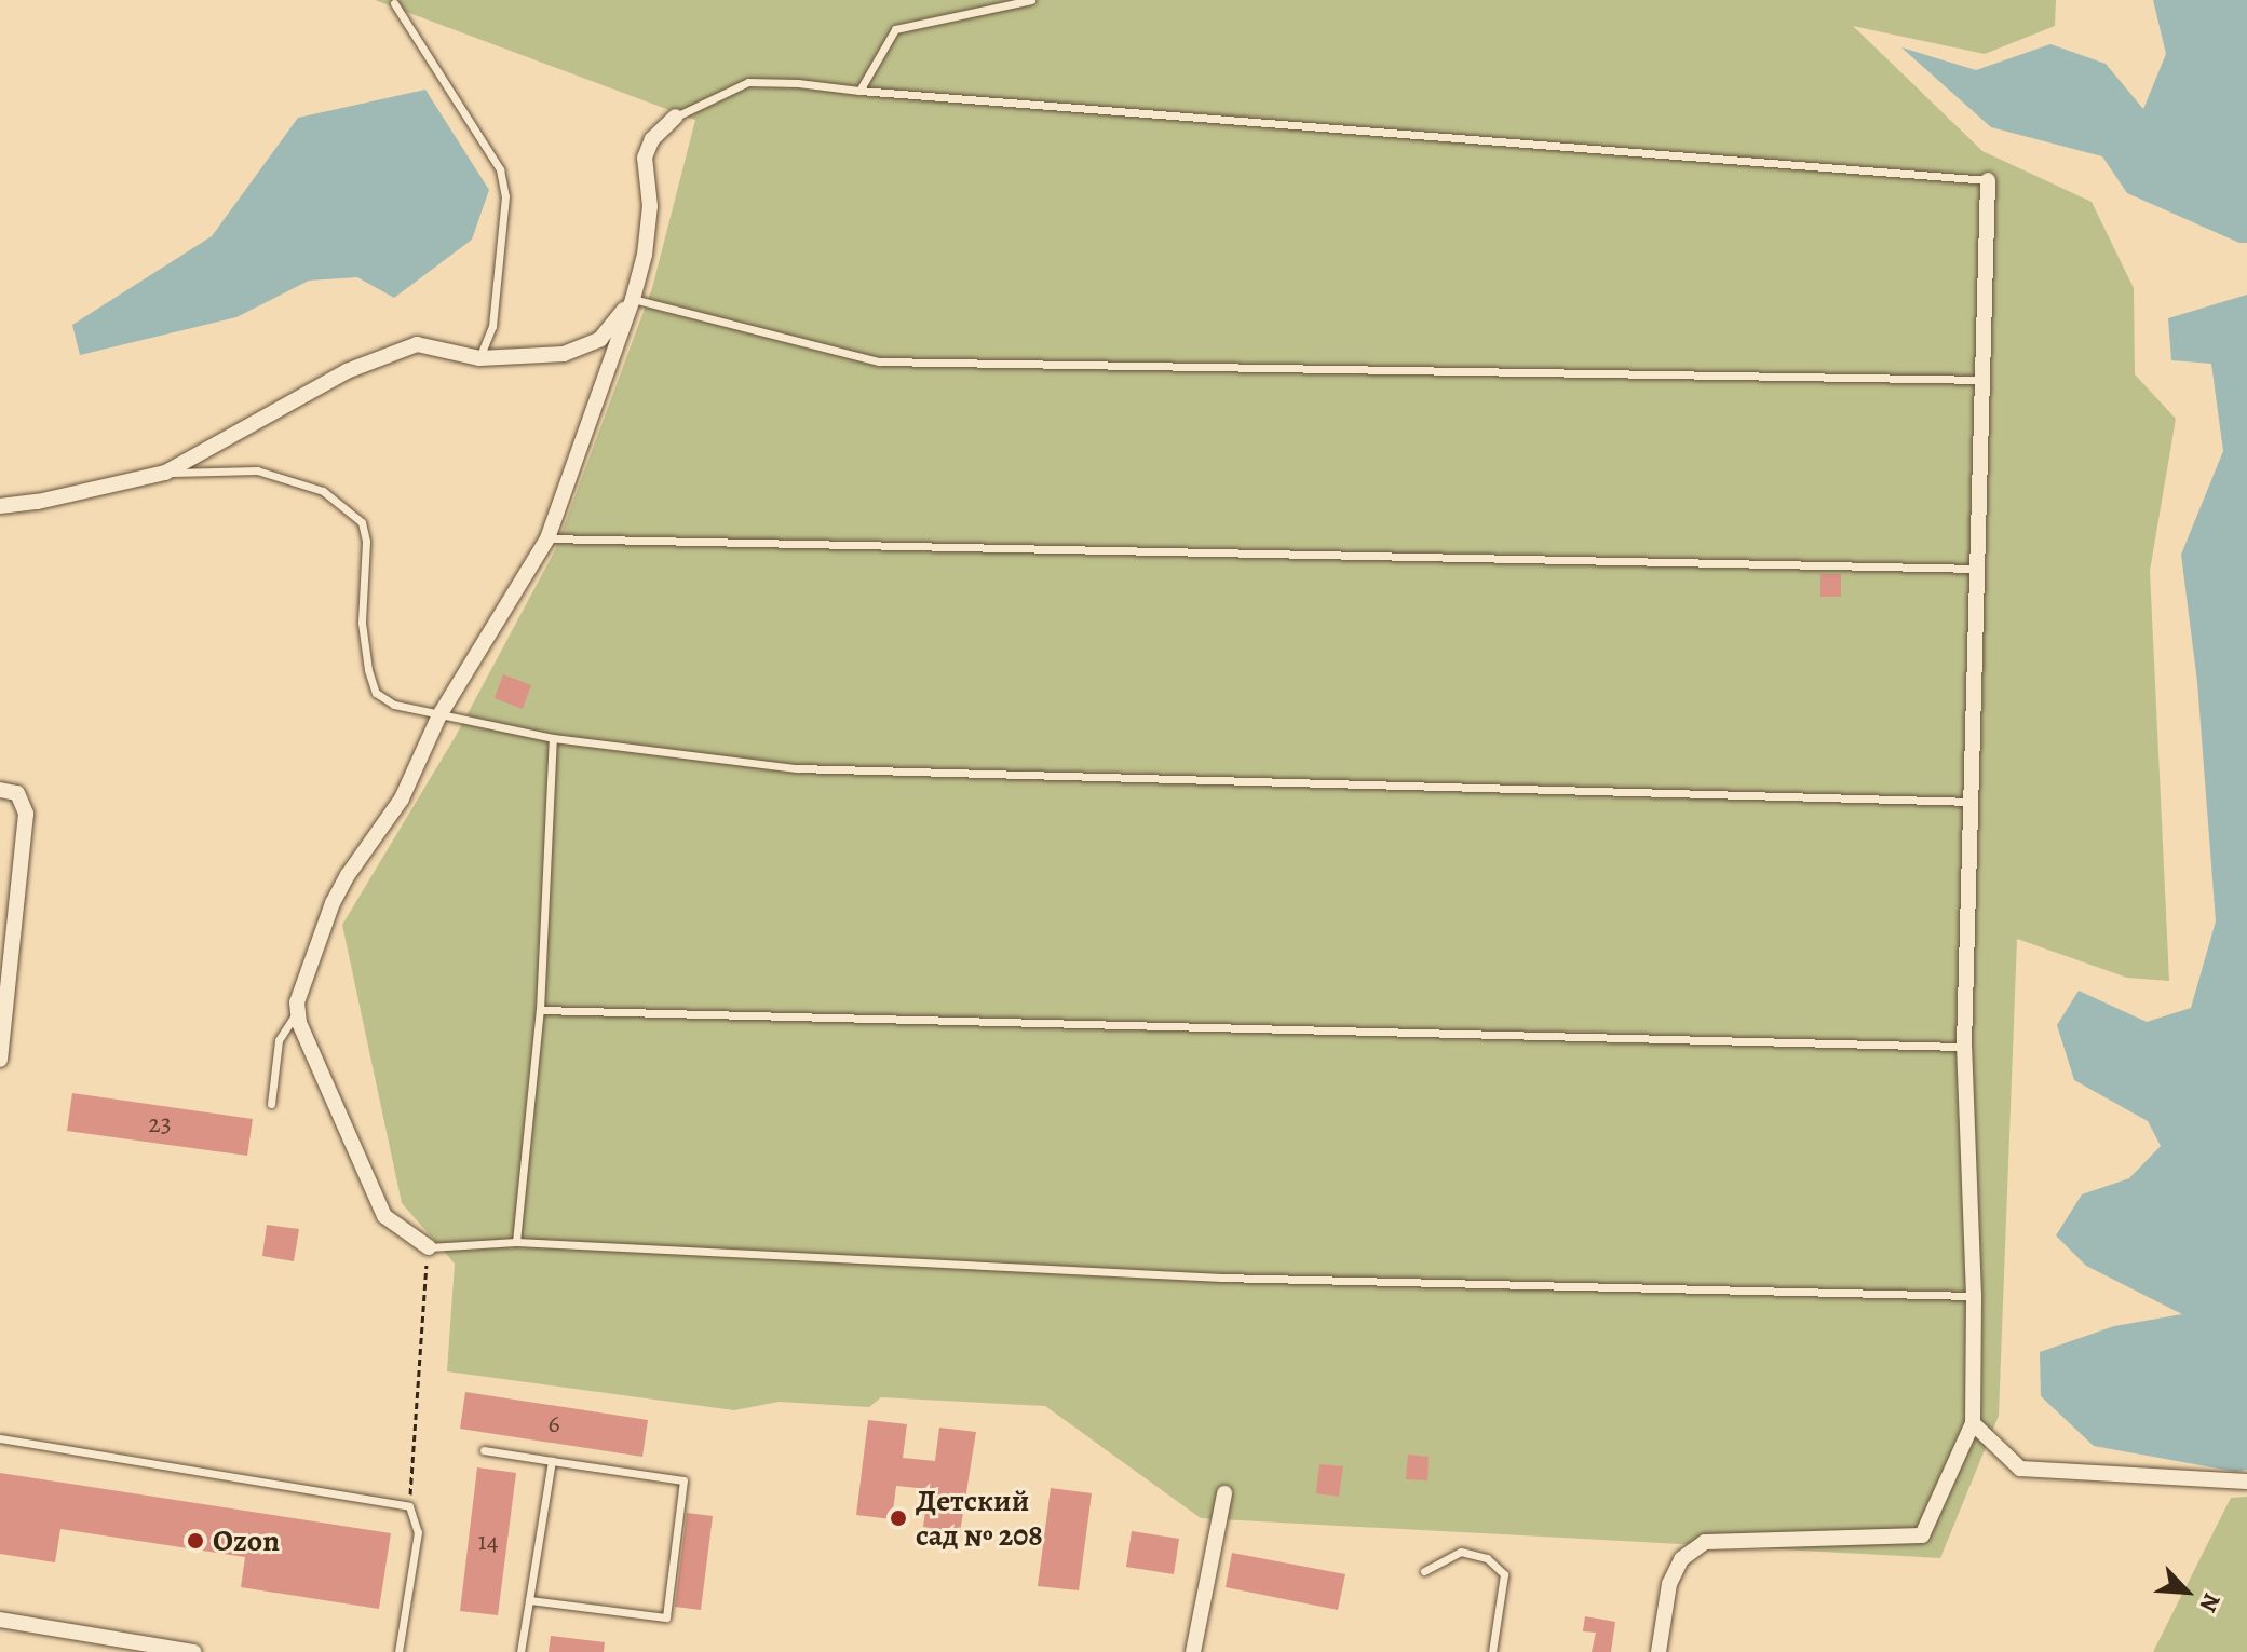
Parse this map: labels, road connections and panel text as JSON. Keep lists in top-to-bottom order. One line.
{"places":["Детский сад № 208","Ozon"],"house_numbers":["23","6","14"],"north":"bottom right"}
